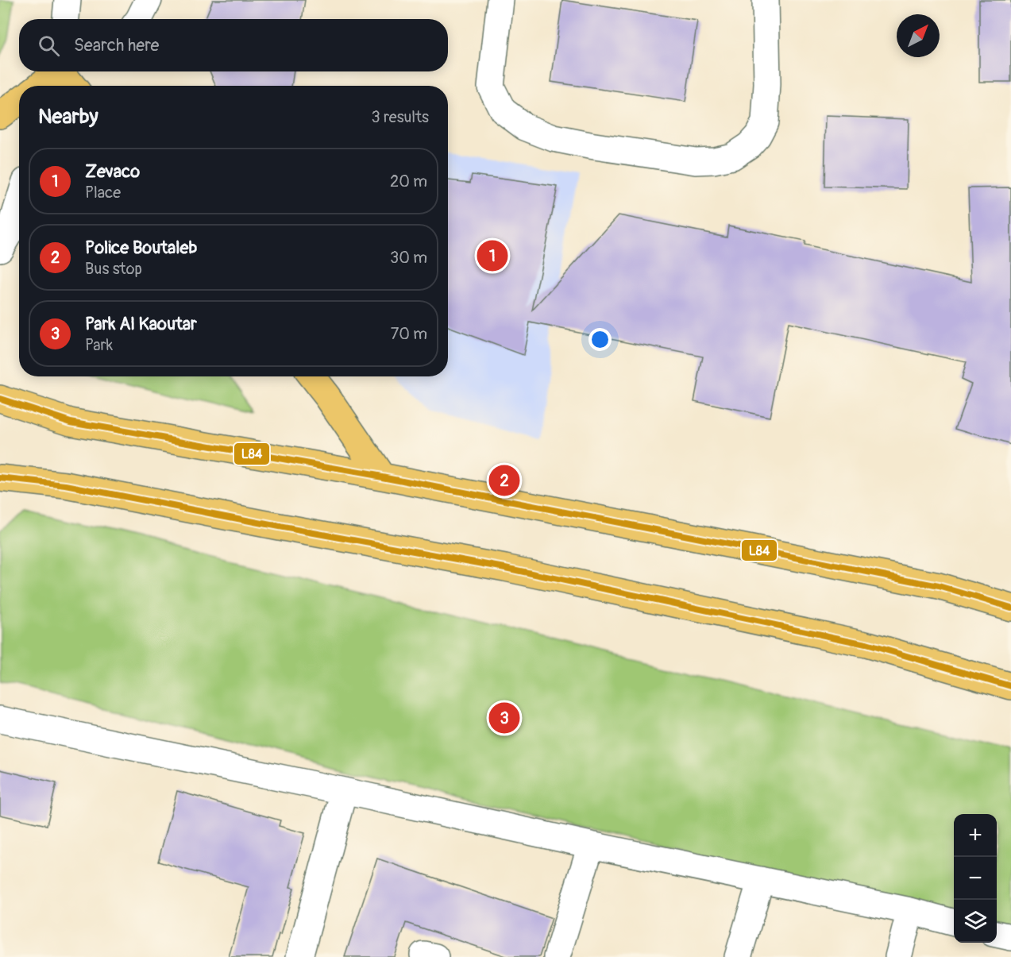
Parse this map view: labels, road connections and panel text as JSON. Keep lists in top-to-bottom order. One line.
{"lines":["transit line L84"],"north":"top right","page":{"search":"Search here","heading":["Nearby","3 results"],"list":[{"mark":"1","name":"Zevaco","note":"Place","value":"20 m"},{"mark":"2","name":"Police Boutaleb","note":"Bus stop","value":"30 m"},{"mark":"3","name":"Park Al Kaoutar","note":"Park","value":"70 m"}],"pins":["1","2","3"],"map_buttons":["+","−"]}}
